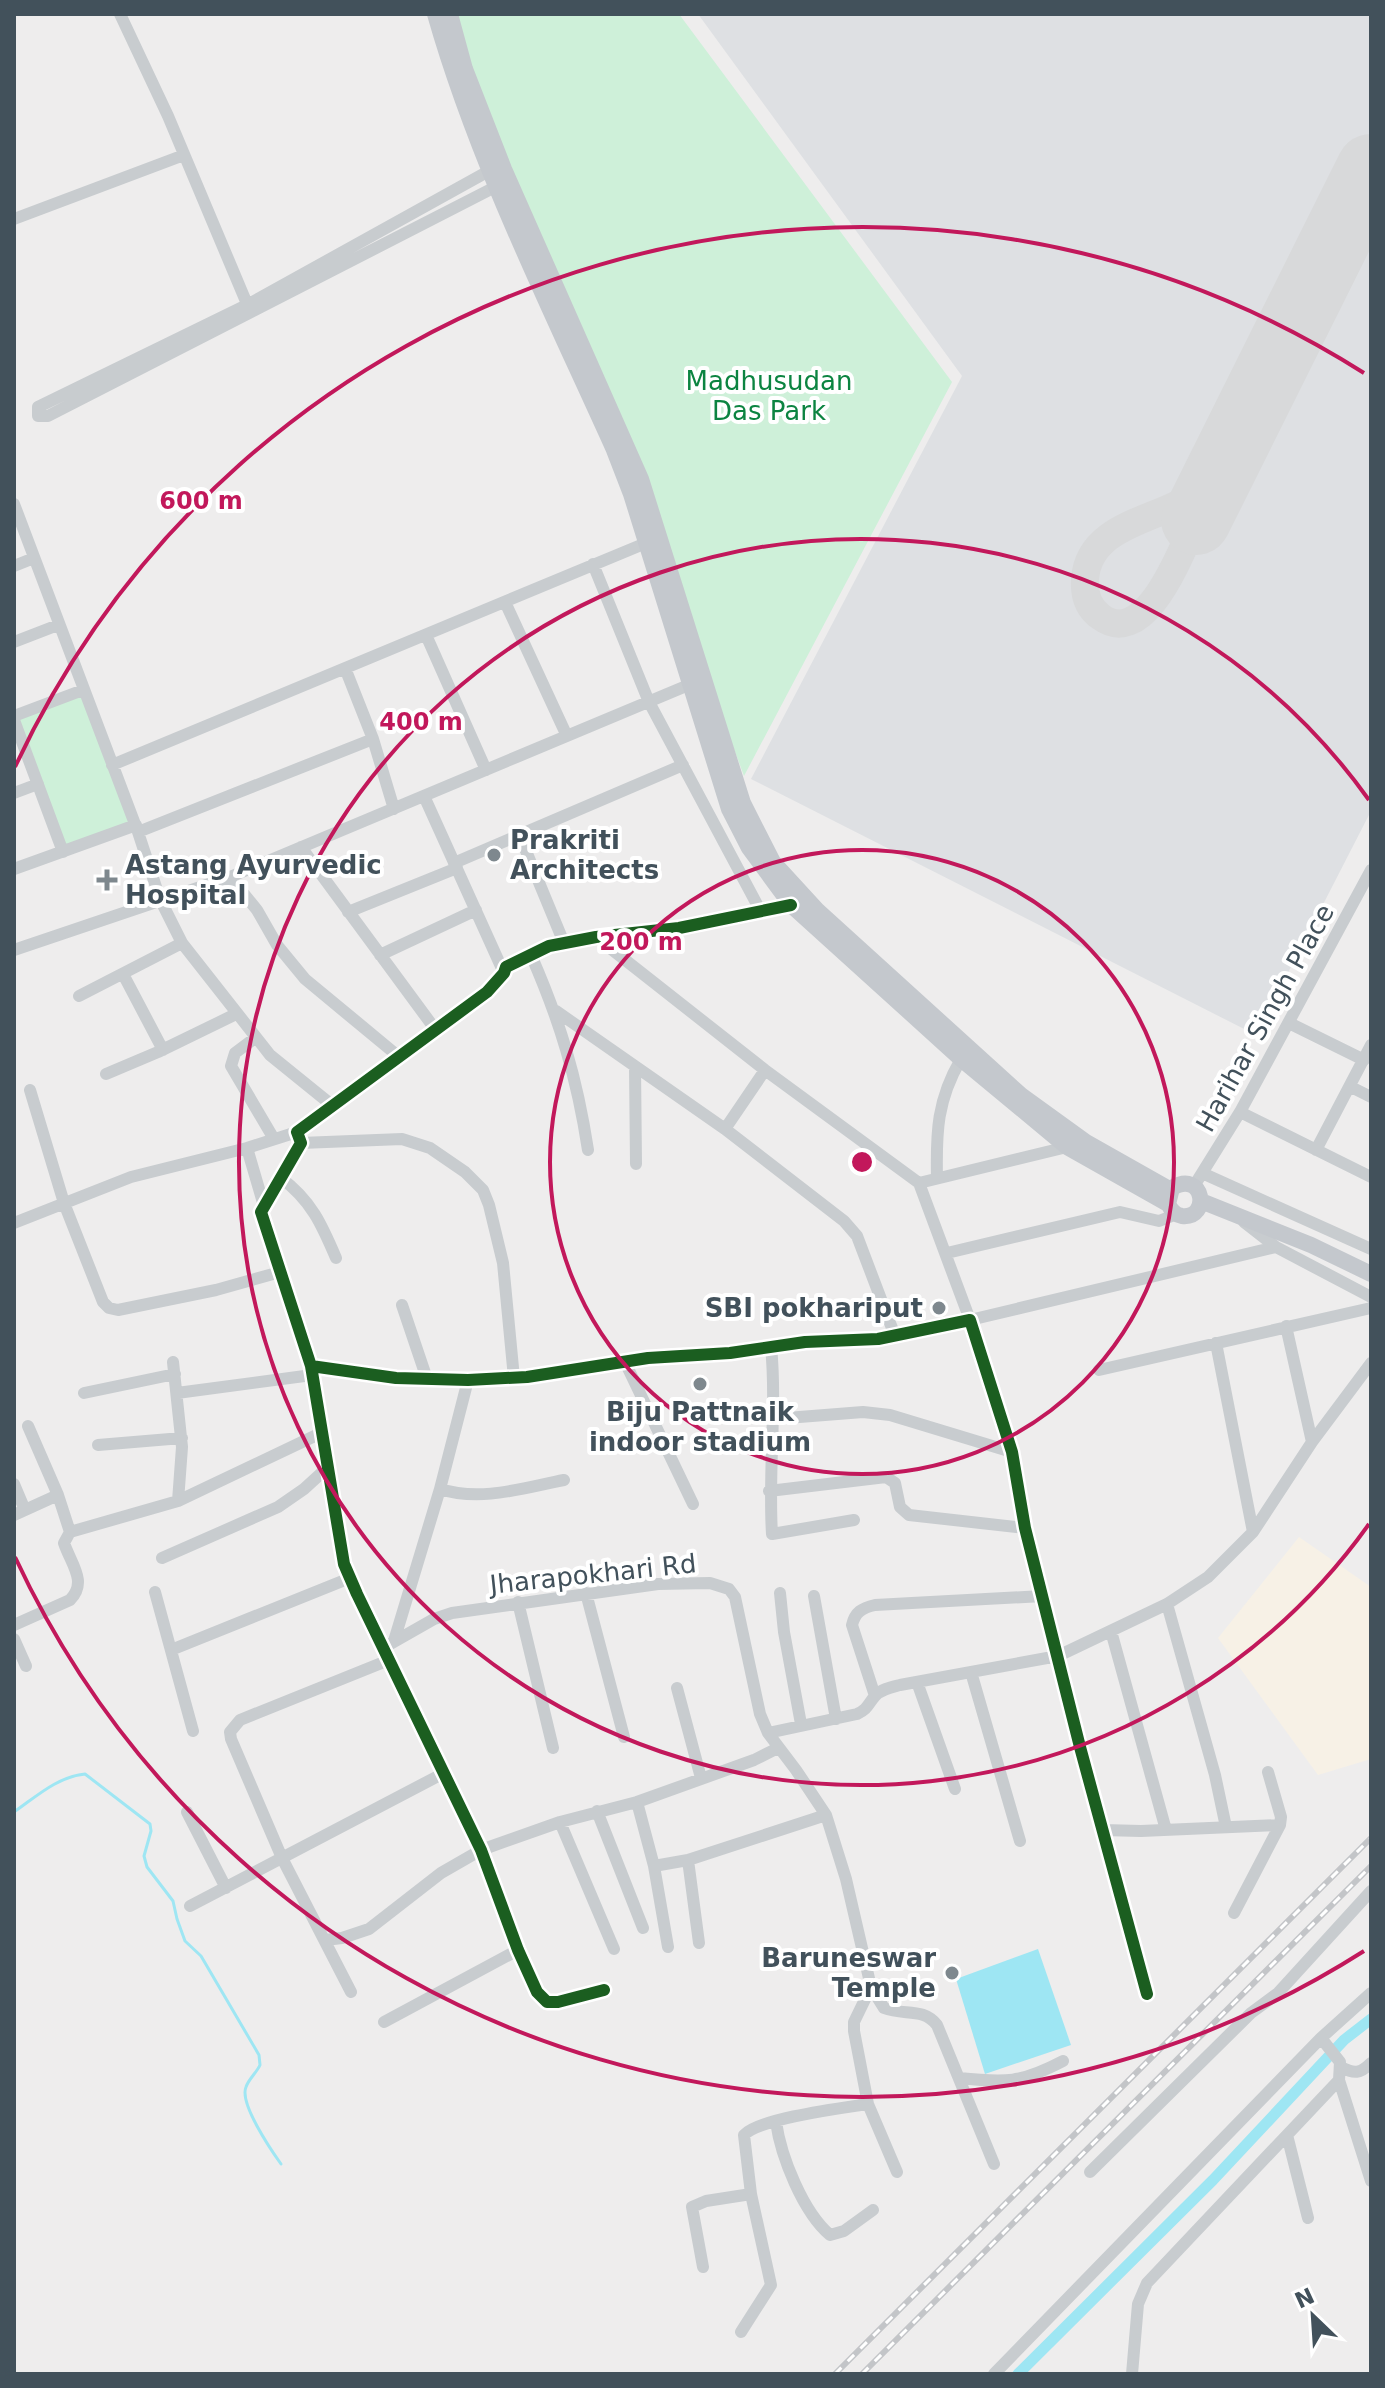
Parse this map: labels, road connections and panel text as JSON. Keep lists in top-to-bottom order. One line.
{"streets":{"street":["Harihar Singh Place","Jharapokhari Rd"]},"parks":["Madhusudan Das Park"],"places":{"other":["Prakriti Architects","SBI pokhariput","Biju Pattnaik indoor stadium","Baruneswar Temple"],"health":["Astang Ayurvedic Hospital"]},"north":"top left","rings":["600 m","400 m","200 m"]}
